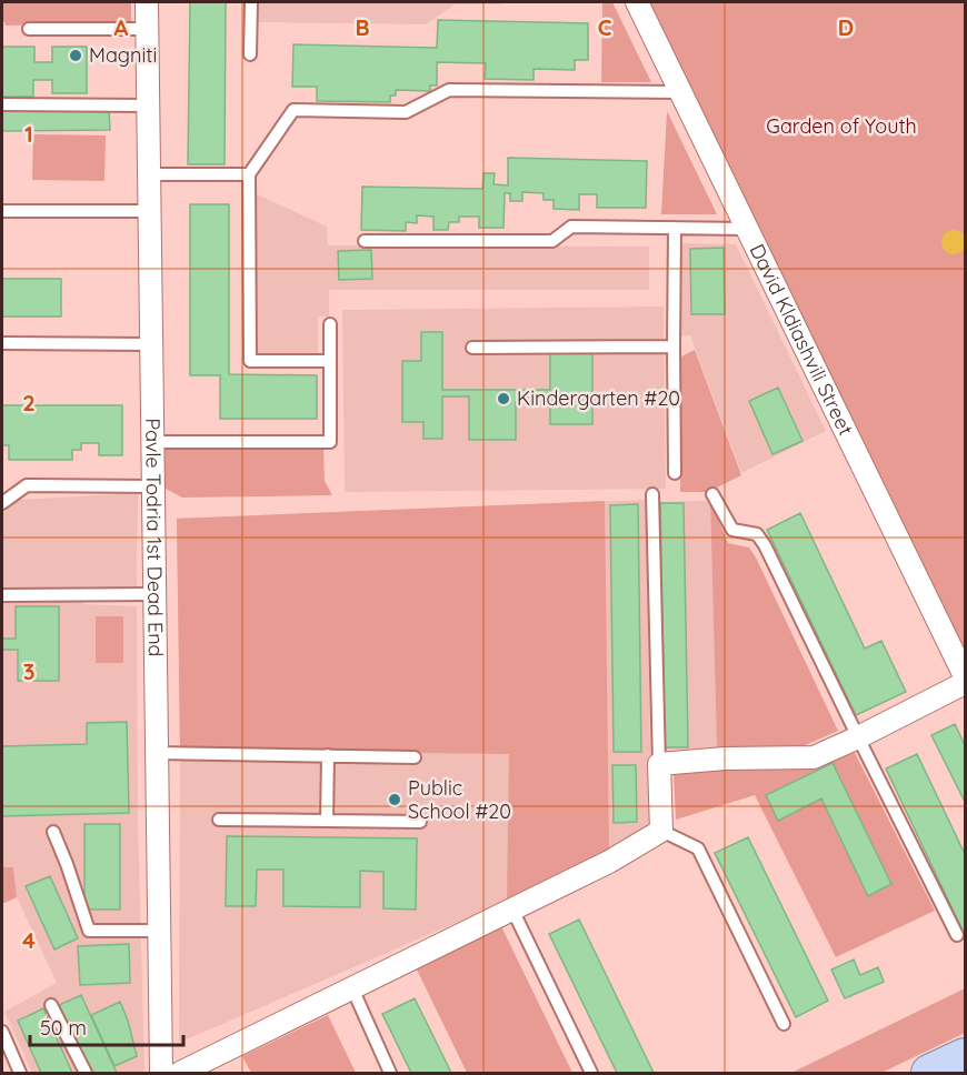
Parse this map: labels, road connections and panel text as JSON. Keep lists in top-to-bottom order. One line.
{"streets":{"street":["David Kldiashvili Street","Pavle Todria 1st Dead End"]},"parks":["Garden of Youth"],"places":["Magniti","Kindergarten #20","Public School #20"],"scale_bar":"50 m","grid":{"columns":["A","B","C","D"],"rows":["1","2","3","4"]}}
